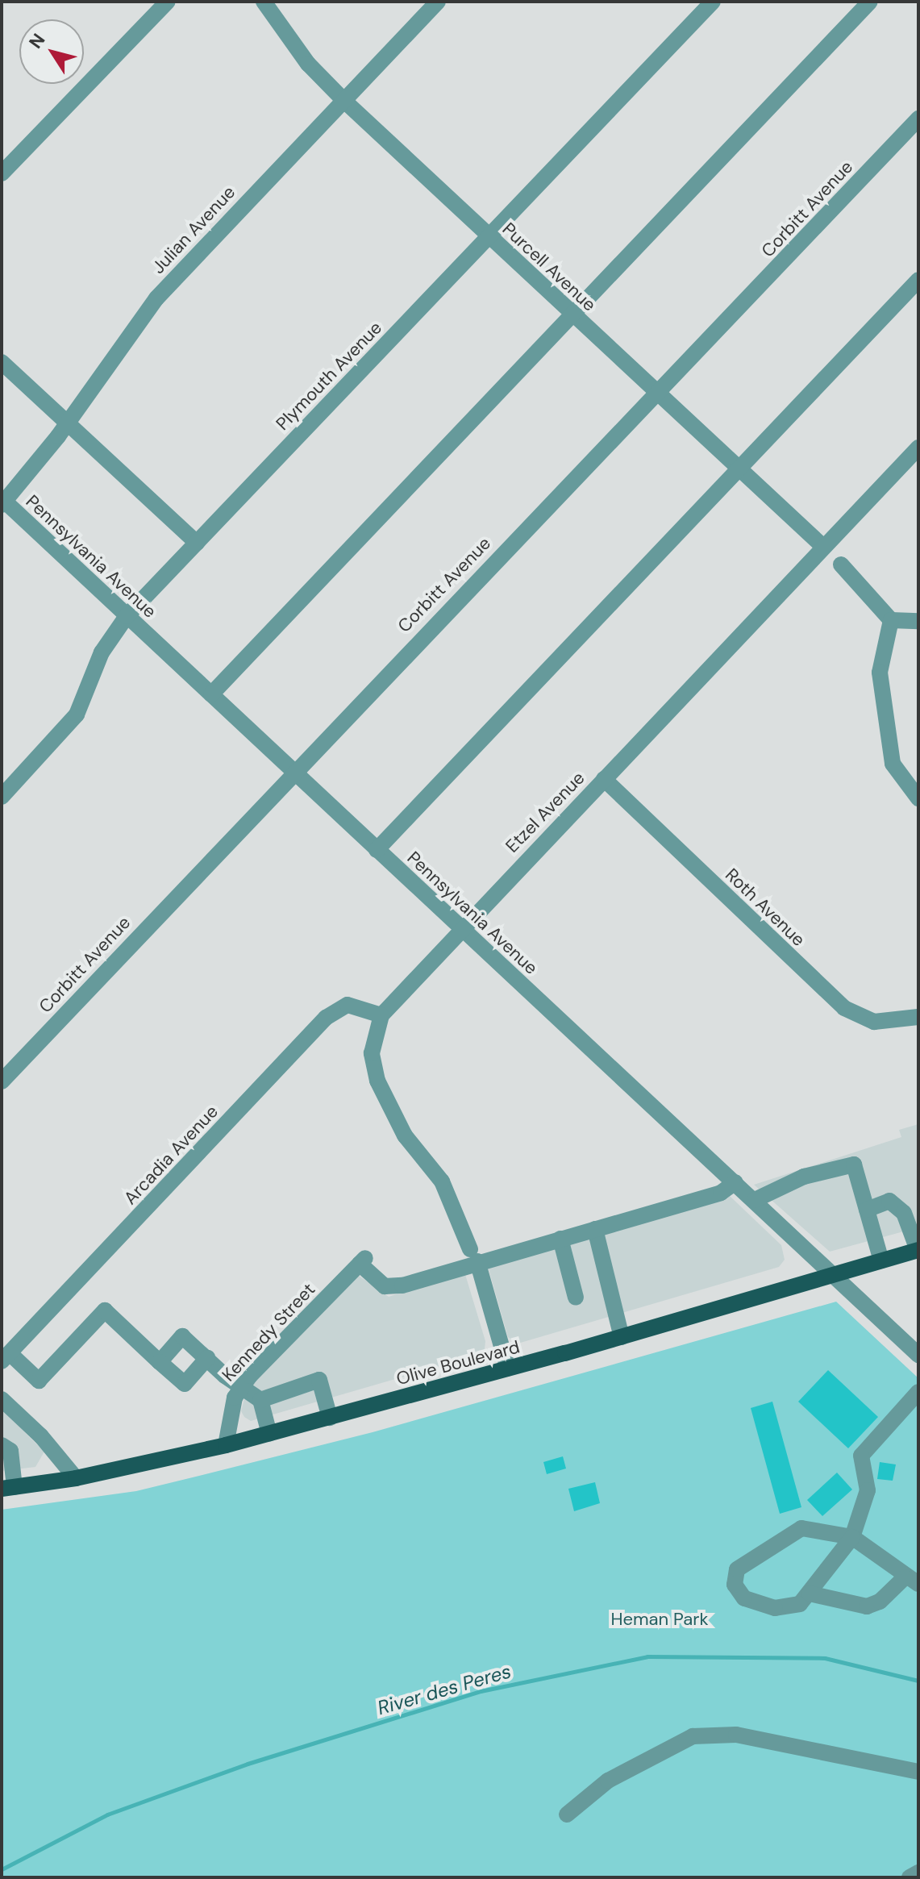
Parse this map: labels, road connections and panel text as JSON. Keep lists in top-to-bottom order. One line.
{"streets":{"main road":["Olive Boulevard"],"street":["Corbitt Avenue","Julian Avenue","Purcell Avenue","Plymouth Avenue","Pennsylvania Avenue","Etzel Avenue","Roth Avenue","Arcadia Avenue","Kennedy Street"]},"crossings":[["Corbitt Avenue","Purcell Avenue"],["Corbitt Avenue","Pennsylvania Avenue"],["Julian Avenue","Purcell Avenue"],["Julian Avenue","Pennsylvania Avenue"],["Purcell Avenue","Plymouth Avenue"],["Purcell Avenue","Etzel Avenue"],["Plymouth Avenue","Pennsylvania Avenue"],["Pennsylvania Avenue","Etzel Avenue"],["Pennsylvania Avenue","Olive Boulevard"],["Etzel Avenue","Roth Avenue"],["Etzel Avenue","Arcadia Avenue"],["Etzel Avenue","Kennedy Street"],["Etzel Avenue","Olive Boulevard"],["Kennedy Street","Olive Boulevard"]],"water":["River des Peres"],"parks":["Heman Park"],"north":"top left"}
